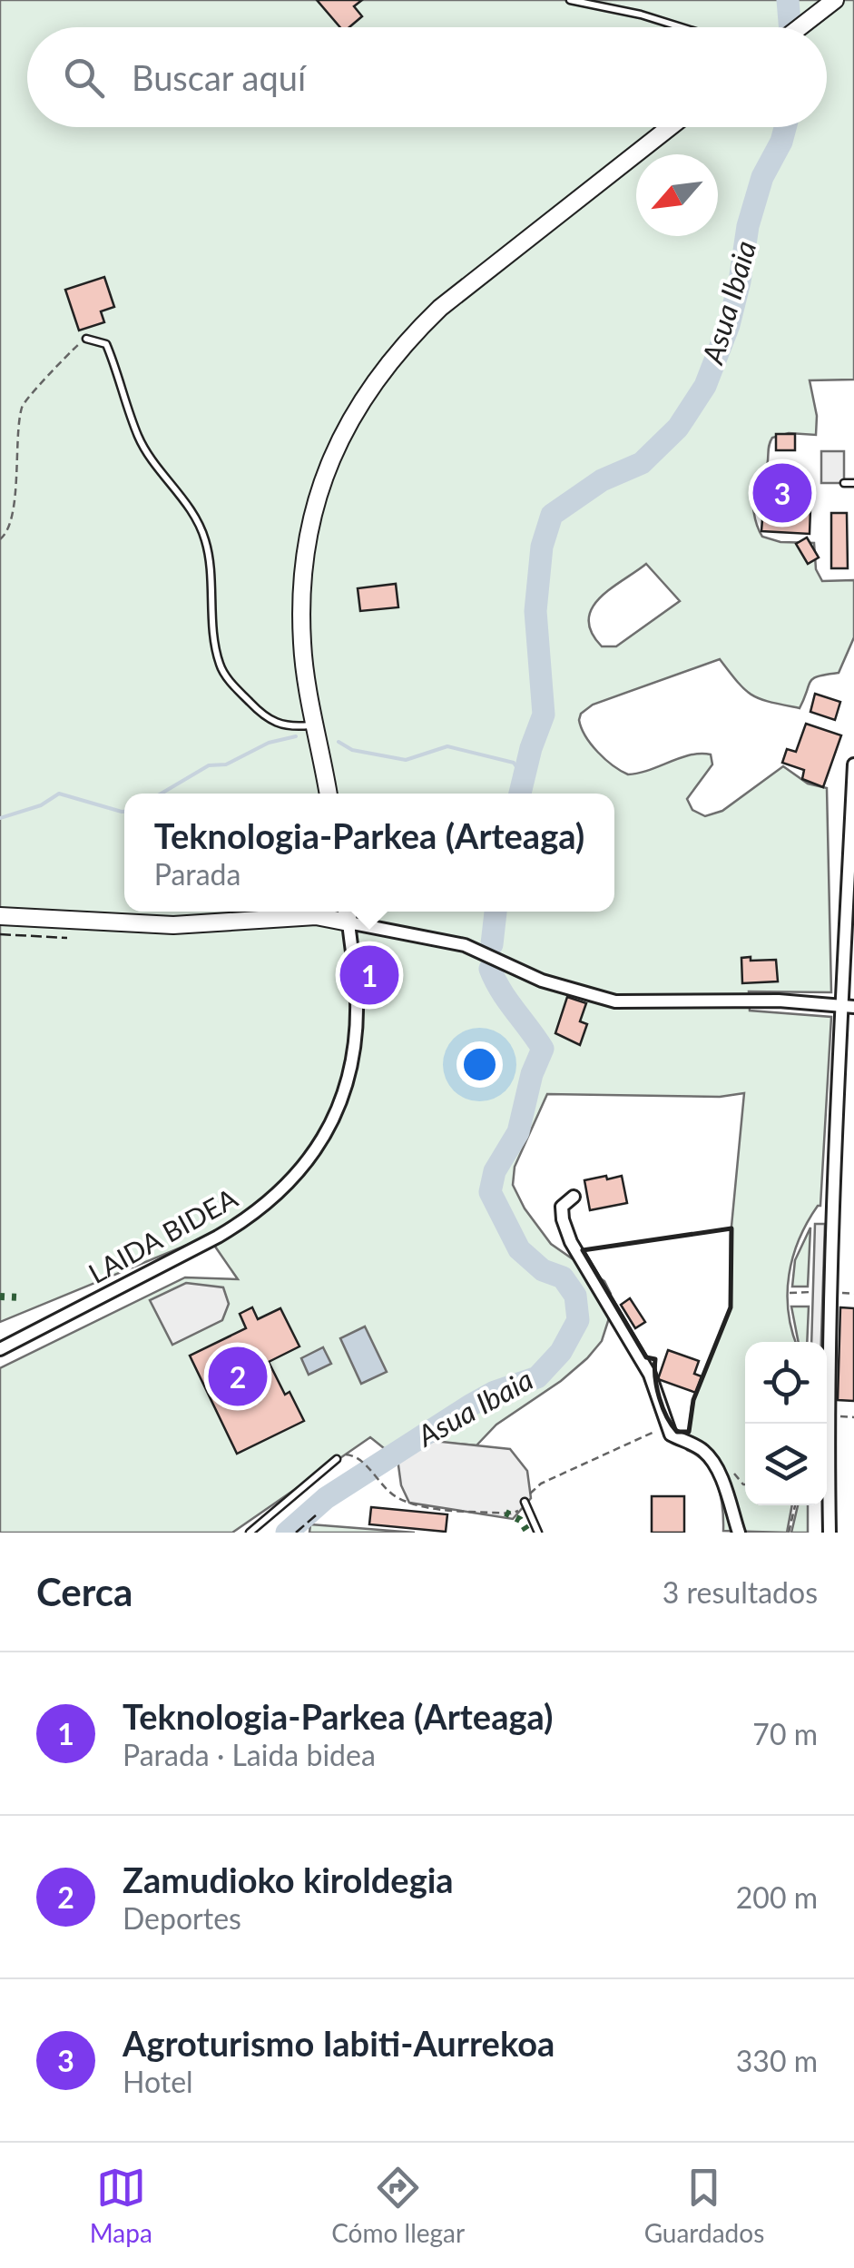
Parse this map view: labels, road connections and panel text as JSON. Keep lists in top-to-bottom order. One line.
{"streets":{"street":["LAIDA BIDEA"]},"water":["Asua Ibaia"],"north":"bottom left","page":{"search":"Buscar aquí","pins":["3","1","2"],"popup":["Teknologia-Parkea (Arteaga)","Parada"],"heading":["Cerca","3 resultados"],"list":[{"mark":"1","name":"Teknologia-Parkea (Arteaga)","note":"Parada · Laida bidea","value":"70 m"},{"mark":"2","name":"Zamudioko kiroldegia","note":"Deportes","value":"200 m"},{"mark":"3","name":"Agroturismo Iabiti-Aurrekoa","note":"Hotel","value":"330 m"}],"nav":["Mapa","Cómo llegar","Guardados"]}}
